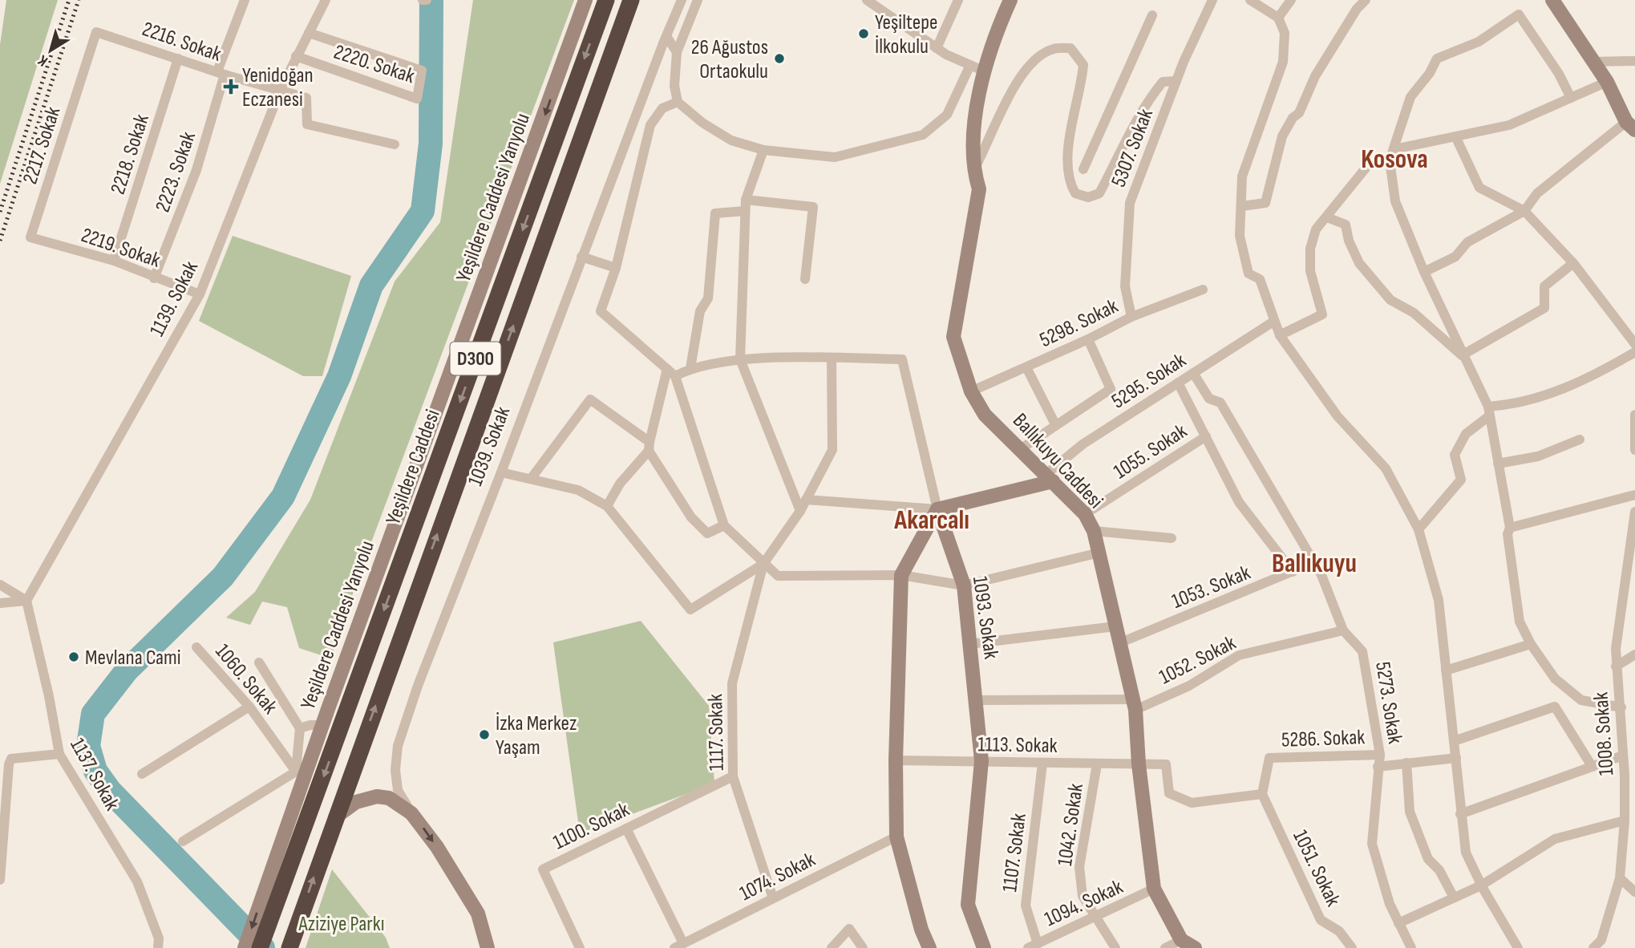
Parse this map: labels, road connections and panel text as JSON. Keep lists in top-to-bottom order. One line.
{"streets":{"highway":["D300","Yeşildere Caddesi"],"main road":["Yeşildere Caddesi Yanyolu","Ballıkuyu Caddesi","1093. Sokak"],"street":["2216. Sokak","2220. Sokak","2217. Sokak","5307. Sokak","2218. Sokak","2223. Sokak","2219. Sokak","1139. Sokak","5298. Sokak","5295. Sokak","1039. Sokak","1055. Sokak","1053. Sokak","1052. Sokak","1060. Sokak","5273. Sokak","1117. Sokak","1008. Sokak","5286. Sokak","1113. Sokak","1137. Sokak","1042. Sokak","1100. Sokak","1107. Sokak","1051. Sokak","1074. Sokak","1094. Sokak"]},"crossings":[["2216. Sokak","2217. Sokak"],["2216. Sokak","2218. Sokak"],["2216. Sokak","2223. Sokak"],["2216. Sokak","1139. Sokak"],["2220. Sokak","1139. Sokak"],["2217. Sokak","2219. Sokak"],["5307. Sokak","5298. Sokak"],["2218. Sokak","2219. Sokak"],["2223. Sokak","2219. Sokak"],["2219. Sokak","1139. Sokak"],["1139. Sokak","1137. Sokak"],["5298. Sokak","Ballıkuyu Caddesi"],["5295. Sokak","Ballıkuyu Caddesi"],["5295. Sokak","5273. Sokak"],["1055. Sokak","Ballıkuyu Caddesi"],["Ballıkuyu Caddesi","1053. Sokak"],["Ballıkuyu Caddesi","1052. Sokak"],["Ballıkuyu Caddesi","1113. Sokak"],["Ballıkuyu Caddesi","1094. Sokak"],["1053. Sokak","5273. Sokak"],["1093. Sokak","1113. Sokak"],["1052. Sokak","5273. Sokak"],["5273. Sokak","5286. Sokak"],["1117. Sokak","1100. Sokak"],["1117. Sokak","1074. Sokak"],["5286. Sokak","1113. Sokak"],["5286. Sokak","1051. Sokak"],["1113. Sokak","1042. Sokak"],["1113. Sokak","1107. Sokak"],["1113. Sokak","1051. Sokak"],["1042. Sokak","1094. Sokak"],["1107. Sokak","1094. Sokak"]],"one_way":["Yeşildere Caddesi Yanyolu"],"districts":["Kosova","Akarcalı","Ballıkuyu"],"parks":["Aziziye Parkı"],"places":{"other":["Yeşiltepe İlkokulu","26 Ağustos Ortaokulu","Mevlana Cami","İzka Merkez Yaşam"],"health":["Yenidoğan Eczanesi"]},"north":"bottom left"}
